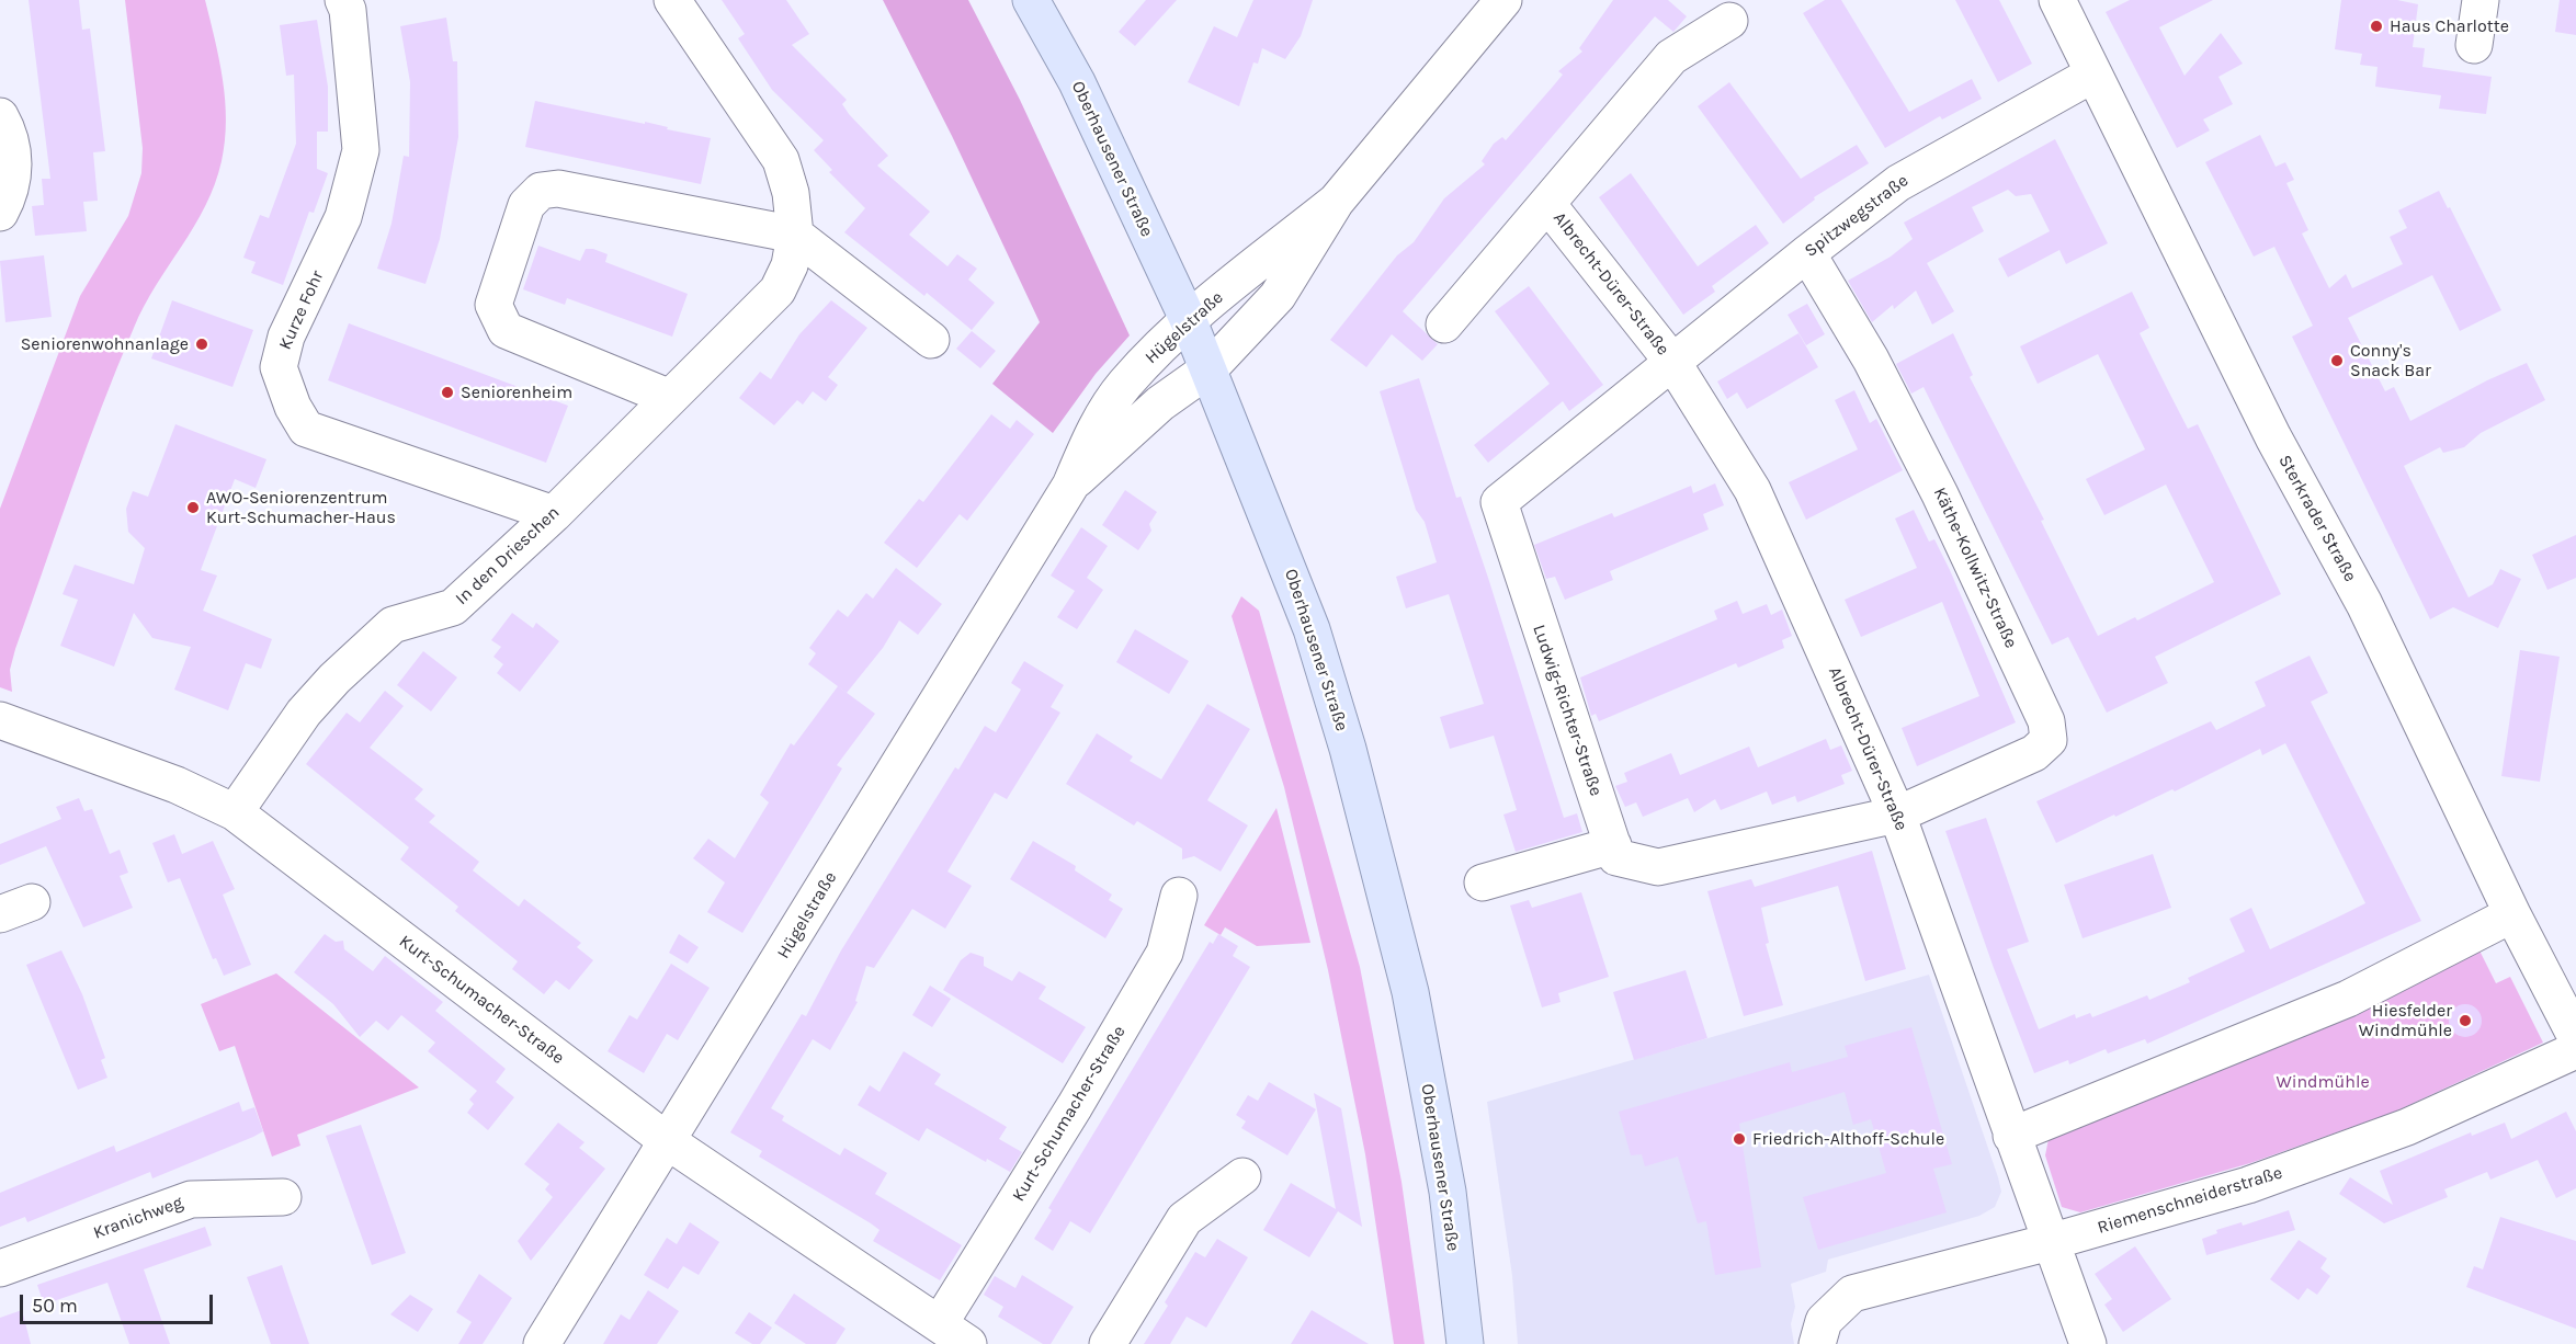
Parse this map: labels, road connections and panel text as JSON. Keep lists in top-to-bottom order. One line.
{"streets":{"main road":["Oberhausener Straße"],"street":["Spitzwegstraße","Albrecht-Dürer-Straße","Kurze Fohr","Hügelstraße","Sterkrader Straße","In den Drieschen","Käthe-Kollwitz-Straße","Ludwig-Richter-Straße","Kurt-Schumacher-Straße","Riemenschneiderstraße","Kranichweg"]},"crossings":[["Oberhausener Straße","Hügelstraße"],["Spitzwegstraße","Albrecht-Dürer-Straße"],["Spitzwegstraße","Sterkrader Straße"],["Spitzwegstraße","Käthe-Kollwitz-Straße"],["Spitzwegstraße","Ludwig-Richter-Straße"],["Albrecht-Dürer-Straße","Käthe-Kollwitz-Straße"],["Albrecht-Dürer-Straße","Ludwig-Richter-Straße"],["Albrecht-Dürer-Straße","Riemenschneiderstraße"],["Kurze Fohr","In den Drieschen"],["Hügelstraße","Kurt-Schumacher-Straße"],["In den Drieschen","Kurt-Schumacher-Straße"]],"parks":["Windmühle"],"places":["Haus Charlotte","Seniorenwohnanlage","Conny's Snack Bar","Seniorenheim","AWO-Seniorenzentrum Kurt-Schumacher-Haus","Hiesfelder Windmühle","Friedrich-Althoff-Schule"],"scale_bar":"50 m"}
